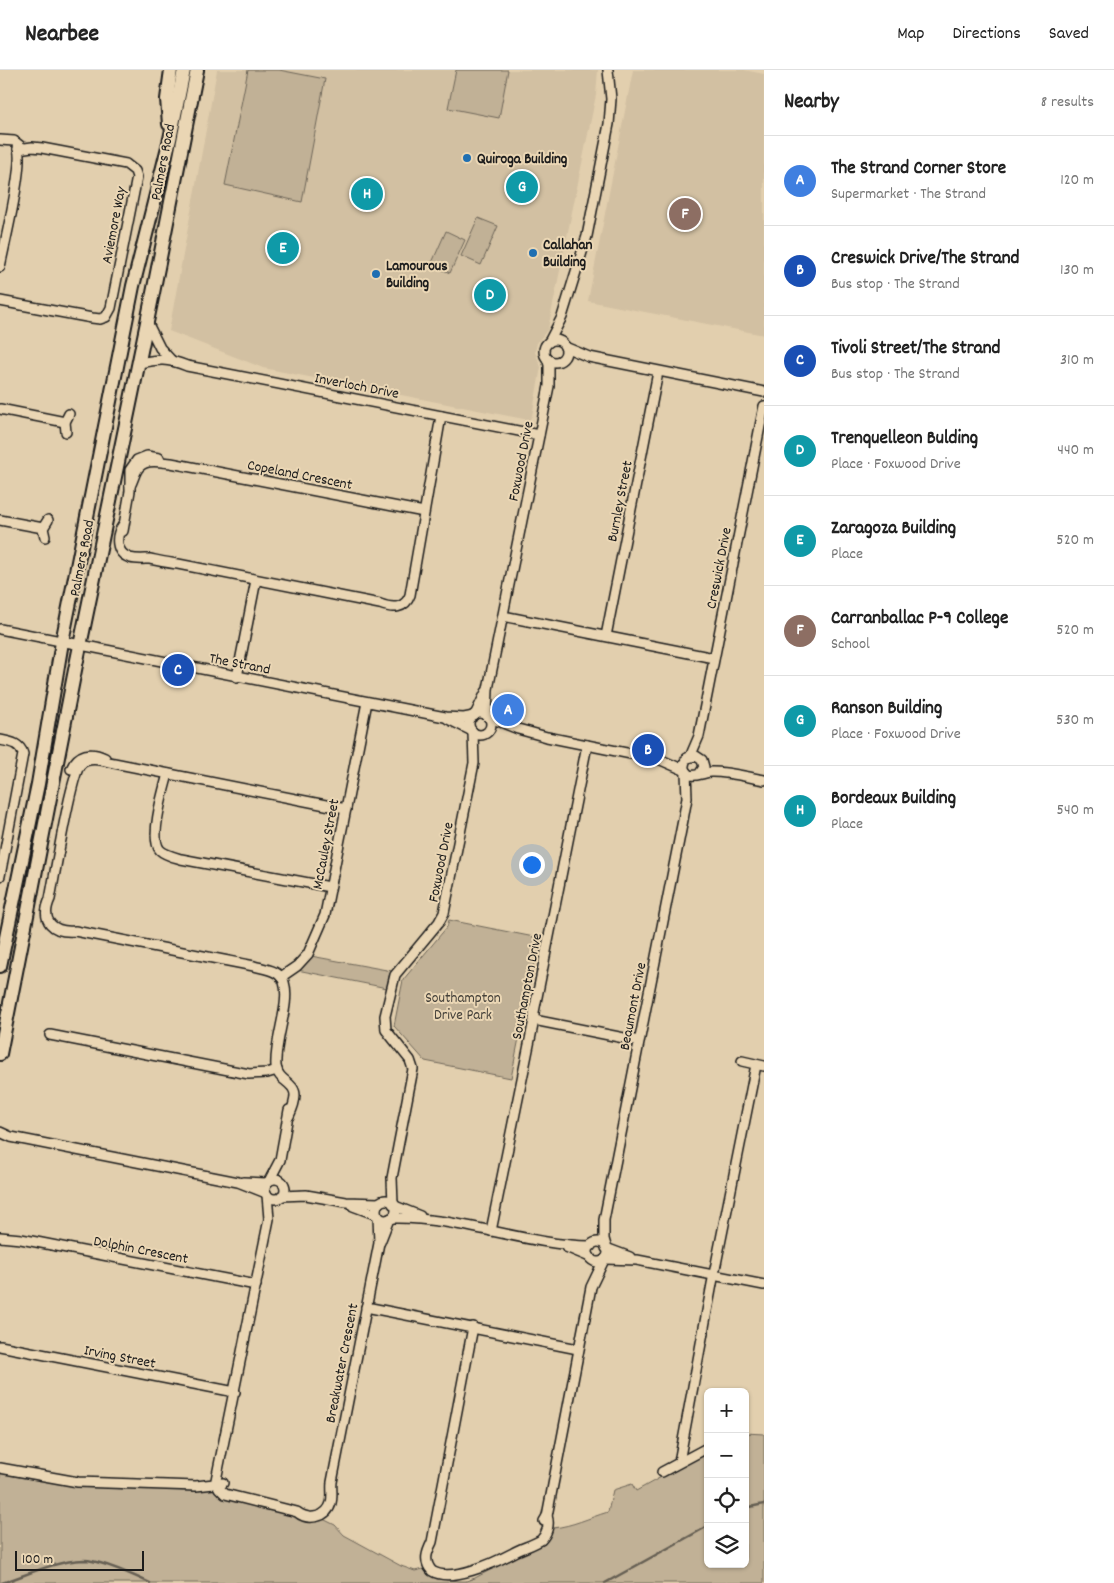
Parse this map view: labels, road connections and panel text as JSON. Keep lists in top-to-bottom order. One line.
{"streets":{"main road":["Palmers Road"],"street":["Aviemore Way","Inverloch Drive","Foxwood Drive","Copeland Crescent","Burnley Street","Creswick Drive","The Strand","McCauley Street","Southampton Drive","Beaumont Drive","Dolphin Crescent","Irving Street","Breakwater Crescent"]},"crossings":[["Palmers Road","Inverloch Drive"],["Palmers Road","The Strand"],["Inverloch Drive","Foxwood Drive"],["Foxwood Drive","The Strand"],["Foxwood Drive","Breakwater Crescent"],["Creswick Drive","Beaumont Drive"],["The Strand","McCauley Street"]],"parks":["Southampton Drive Park"],"places":["Quiroga Building","Callahan Building","Lamourous Building"],"scale_bar":"100 m","page":{"header":"Nearbee","nav":["Map","Directions","Saved"],"heading":["Nearby","8 results"],"list":[{"mark":"A","name":"The Strand Corner Store","note":"Supermarket · The Strand","value":"120 m"},{"mark":"B","name":"Creswick Drive/The Strand","note":"Bus stop · The Strand","value":"130 m"},{"mark":"C","name":"Tivoli Street/The Strand","note":"Bus stop · The Strand","value":"310 m"},{"mark":"D","name":"Trenquelleon Bulding","note":"Place · Foxwood Drive","value":"440 m"},{"mark":"E","name":"Zaragoza Building","note":"Place","value":"520 m"},{"mark":"F","name":"Carranballac P-9 College","note":"School","value":"520 m"},{"mark":"G","name":"Ranson Building","note":"Place · Foxwood Drive","value":"530 m"},{"mark":"H","name":"Bordeaux Building","note":"Place","value":"540 m"}],"pins":["G","H","F","E","D","C","A","B"],"map_buttons":["+","−"],"scale":"100 m"}}
